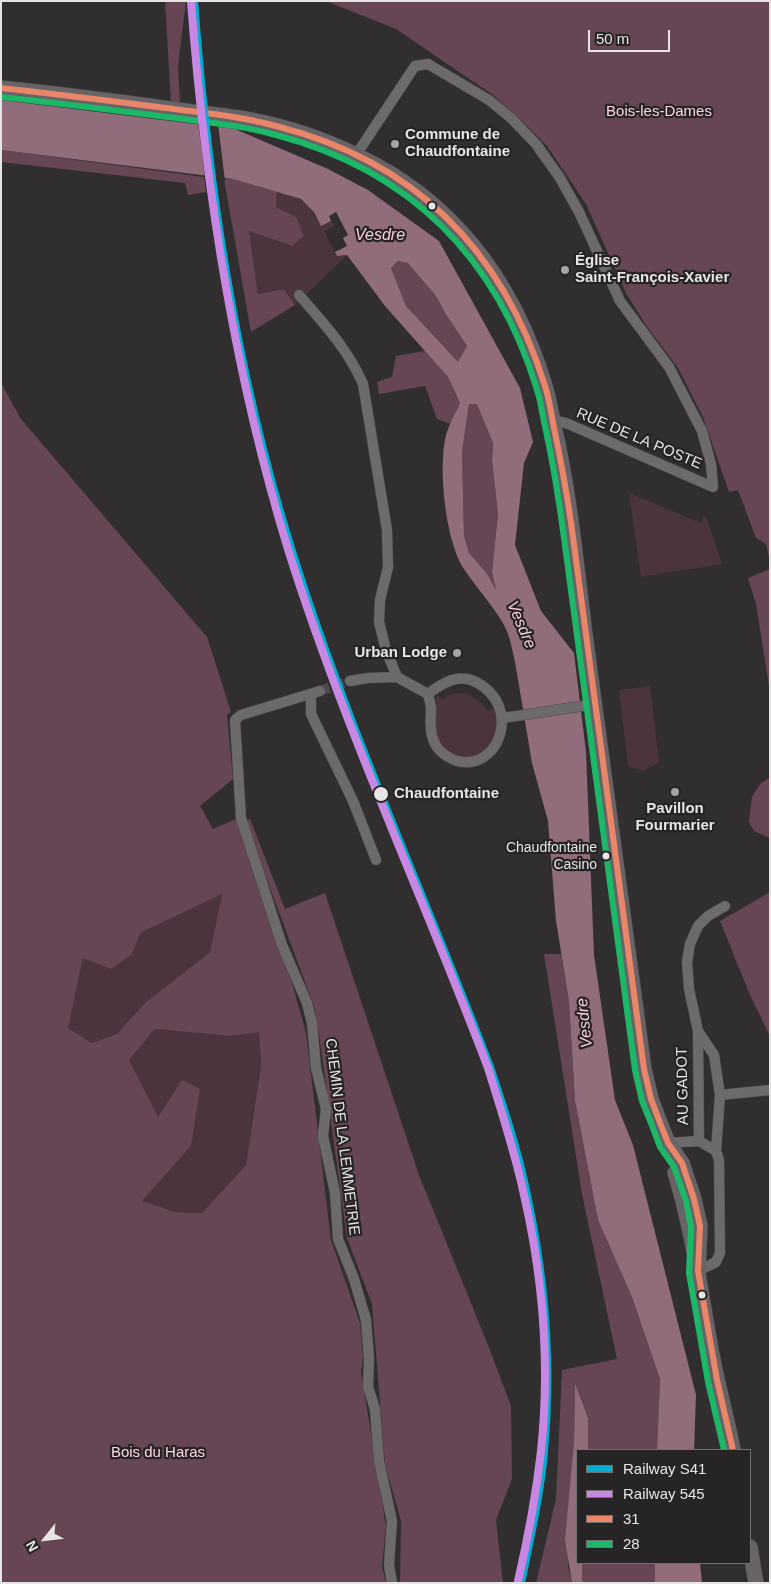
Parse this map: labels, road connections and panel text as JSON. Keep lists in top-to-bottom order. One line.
{"streets":{"street":["RUE DE LA POSTE","AU GADOT","CHEMIN DE LA LEMMETRIE"]},"water":["Vesdre"],"parks":["Bois-les-Dames","Bois du Haras"],"places":["Commune de Chaudfontaine","Église Saint-François-Xavier","Urban Lodge","Pavillon Fourmarier","Chaudfontaine","Chaudfontaine Casino"],"lines":["rail line S41","rail line 545","transit line 31","transit line 28"],"legend":["Railway S41","Railway 545","31","28"],"scale_bar":"50 m","north":"bottom left"}
